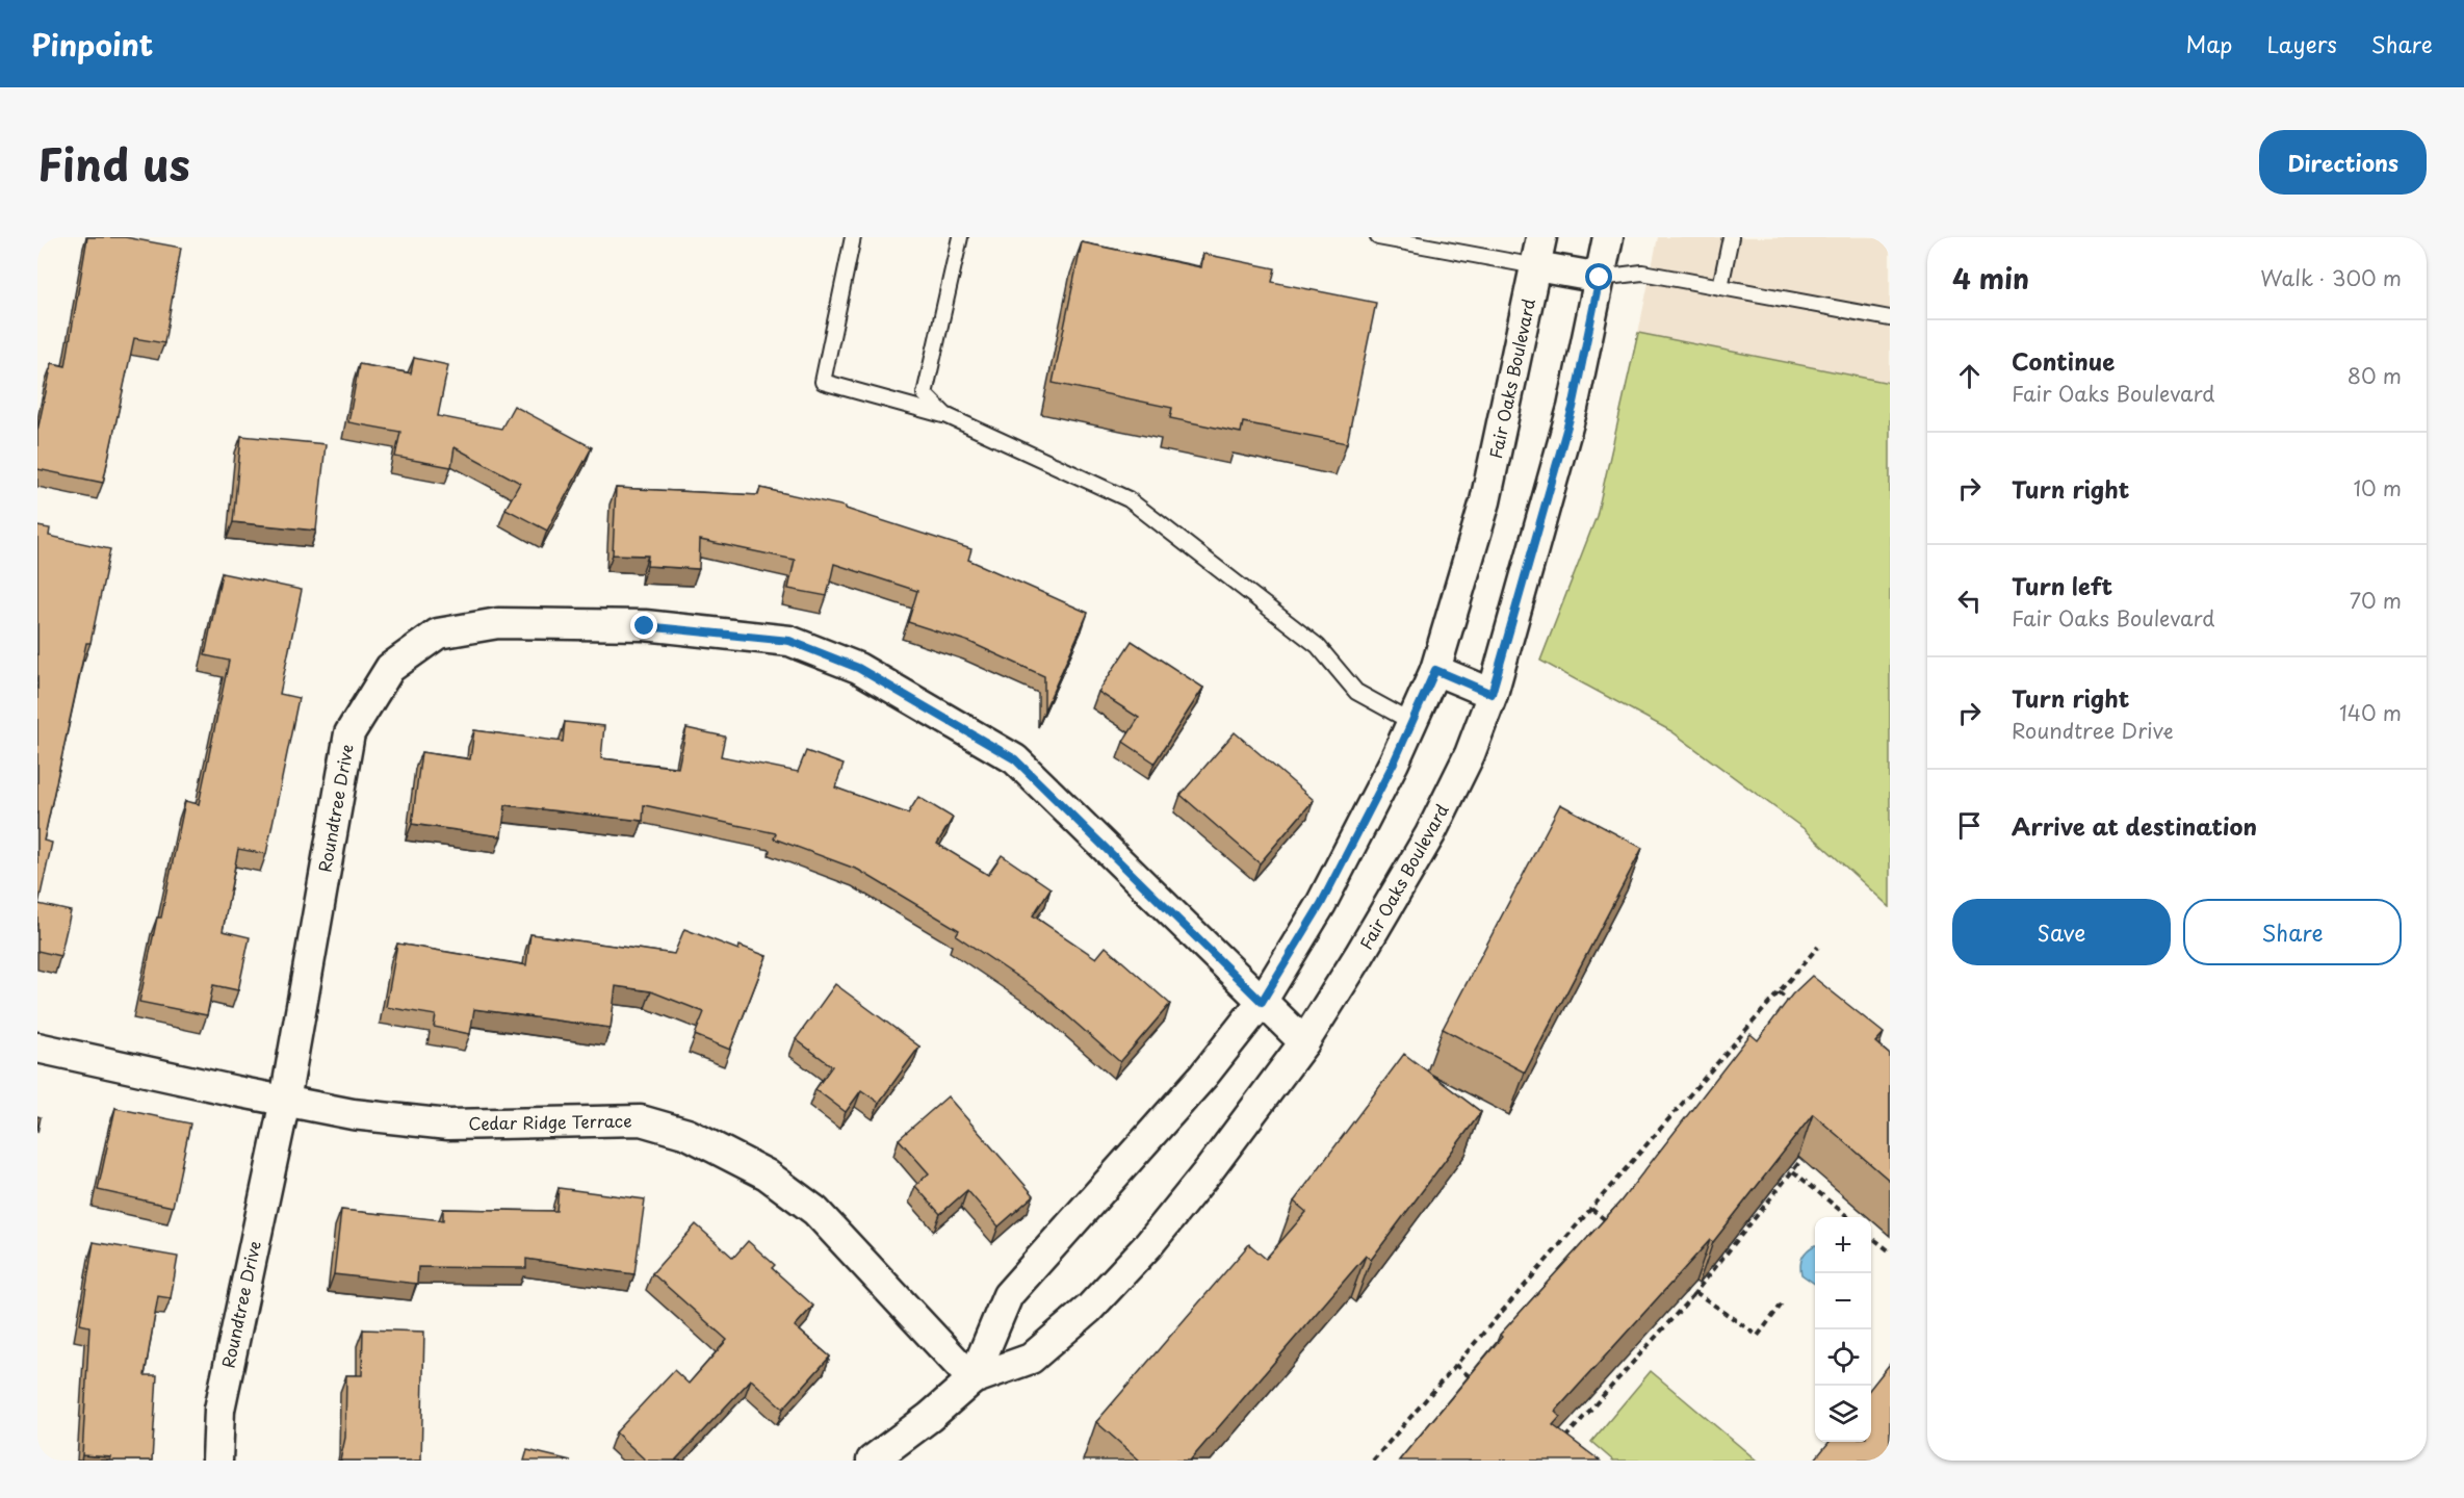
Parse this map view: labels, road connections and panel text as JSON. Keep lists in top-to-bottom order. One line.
{"streets":{"street":["Fair Oaks Boulevard","Roundtree Drive","Cedar Ridge Terrace"]},"crossings":[["Fair Oaks Boulevard","Roundtree Drive"],["Fair Oaks Boulevard","Cedar Ridge Terrace"],["Roundtree Drive","Cedar Ridge Terrace"]],"page":{"header":"Pinpoint","nav":["Map","Layers","Share"],"title":"Find us","buttons":["Directions",["Save","Share"]],"heading":["4 min","Walk · 300 m"],"list":[["Continue","Fair Oaks Boulevard","80 m"],["Turn right","10 m"],["Turn left","Fair Oaks Boulevard","70 m"],["Turn right","Roundtree Drive","140 m"],"Arrive at destination"],"map_buttons":["+","−"]}}
